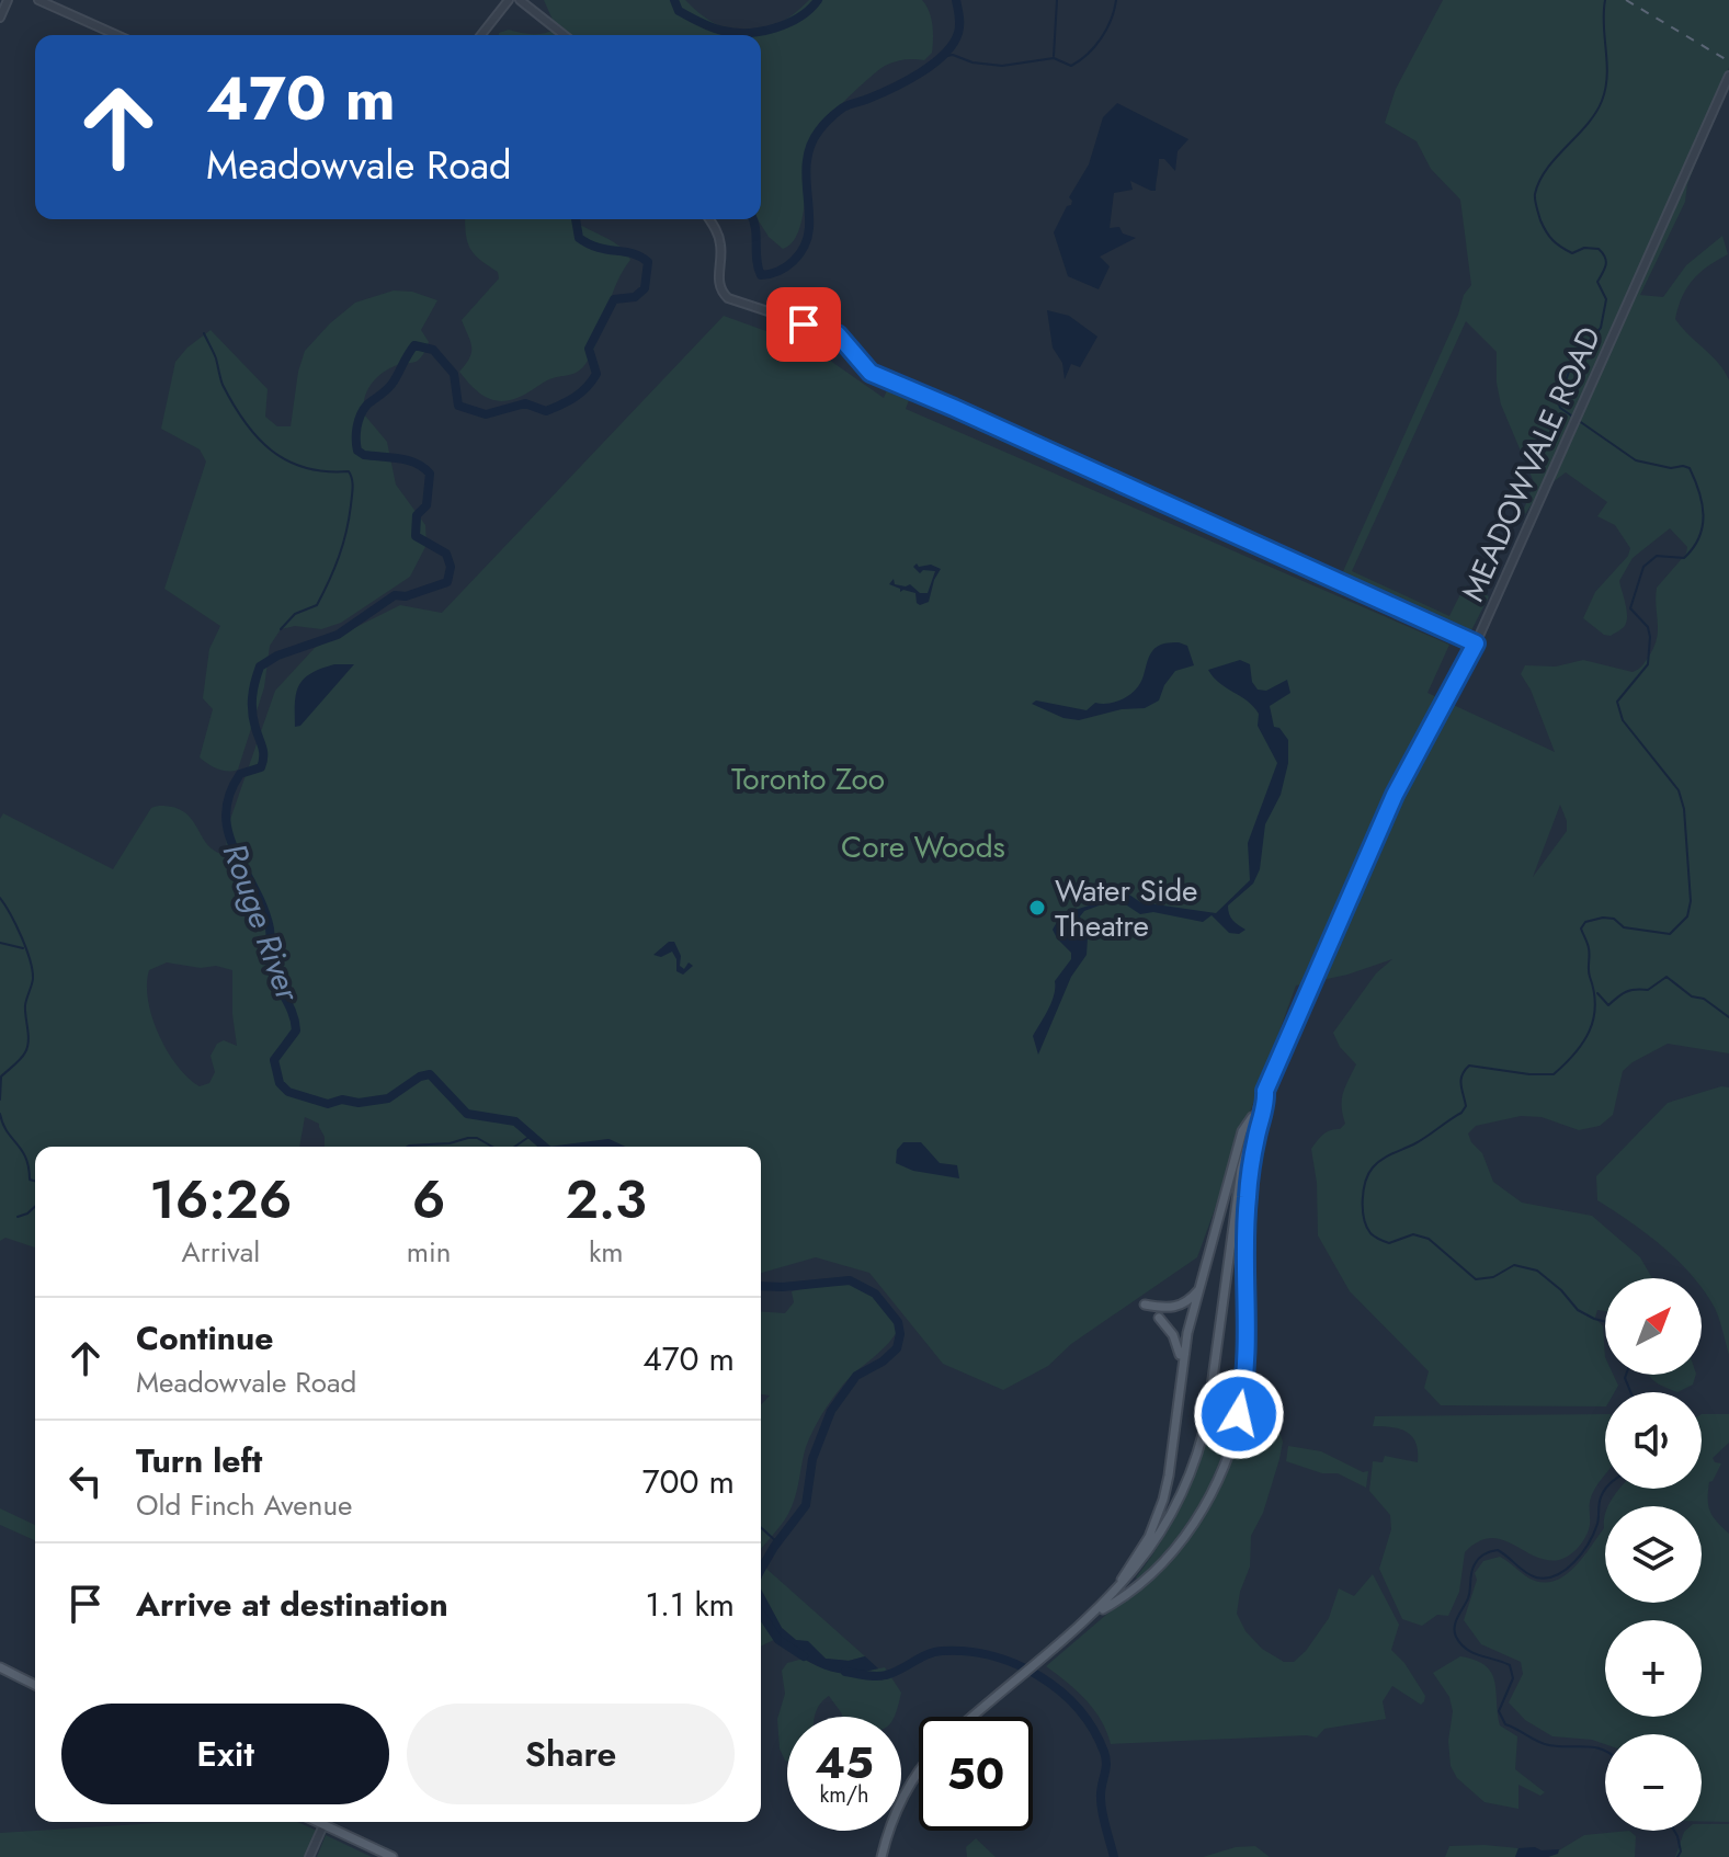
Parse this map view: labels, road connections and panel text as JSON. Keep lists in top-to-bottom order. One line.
{"streets":{"main road":["MEADOWVALE ROAD"]},"water":["Rouge River"],"parks":["Toronto Zoo","Core Woods"],"places":["Water Side Theatre"],"north":"top right","page":{"turn":["470 m","Meadowvale Road"],"eta":["16:26","Arrival","6","min","2.3","km"],"map_buttons":["+","−"],"list":[{"name":"Continue","note":"Meadowvale Road","value":"470 m"},{"name":"Turn left","note":"Old Finch Avenue","value":"700 m"},{"name":"Arrive at destination","value":"1.1 km"}],"buttons":["Exit","Share"],"speed":"45 km/h","limit":"50"}}
